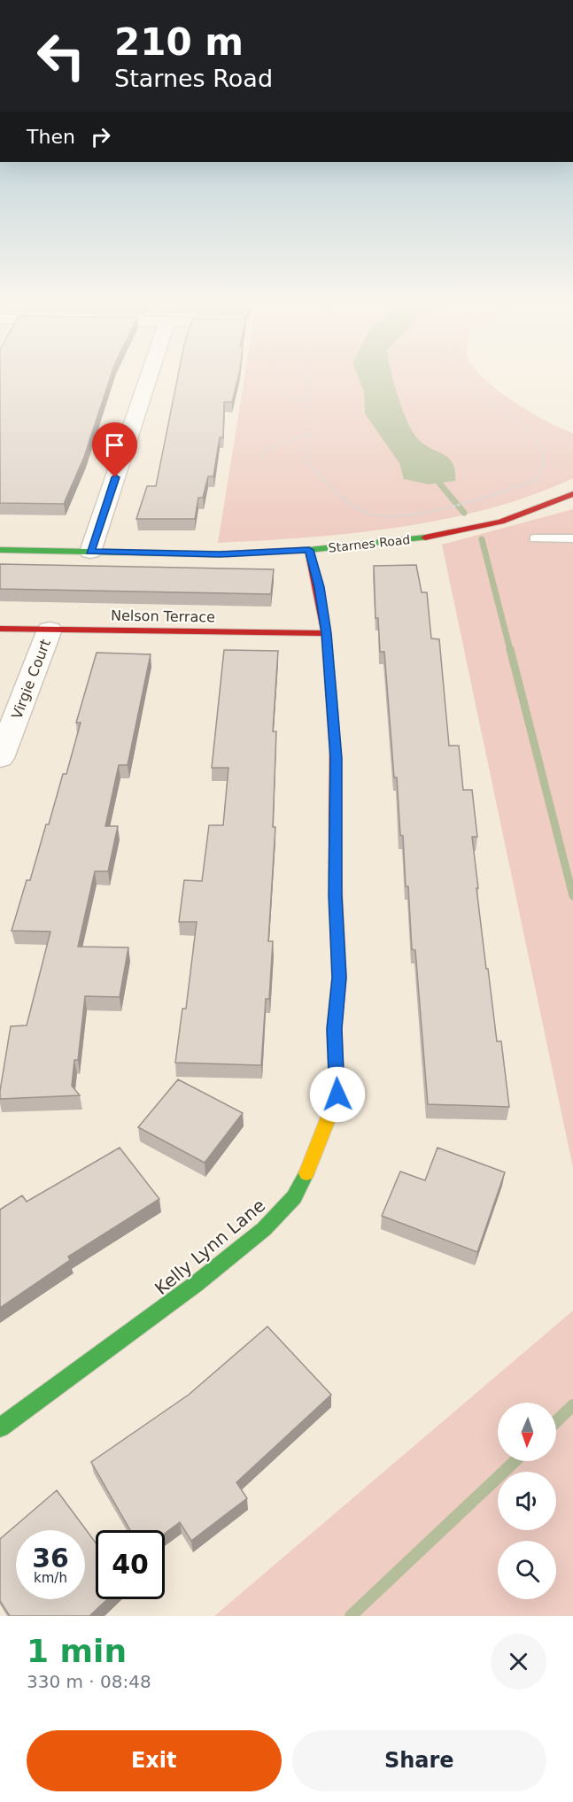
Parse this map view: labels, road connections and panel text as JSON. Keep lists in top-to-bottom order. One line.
{"streets":{"street":["Starnes Road","Nelson Terrace","Virgie Court","Kelly Lynn Lane"]},"crossings":[["Starnes Road","Kelly Lynn Lane"],["Nelson Terrace","Virgie Court"],["Nelson Terrace","Kelly Lynn Lane"]],"north":"bottom","page":{"turn":["210 m","Starnes Road"],"then":"Then","speed":"36 km/h","limit":"40","heading":["1 min","330 m · 08:48"],"buttons":["Exit","Share"]}}
